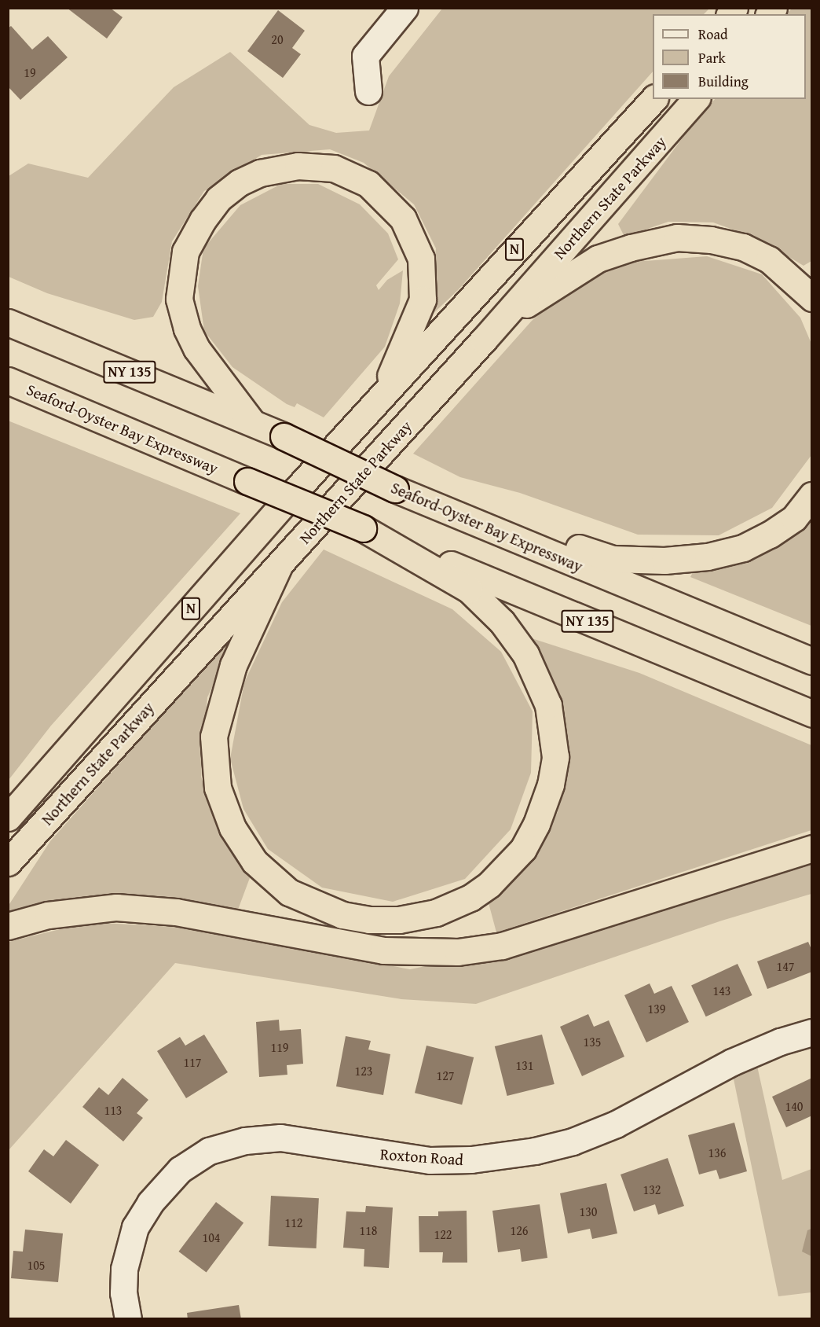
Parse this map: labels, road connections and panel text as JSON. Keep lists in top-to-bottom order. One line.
{"streets":{"highway":["Northern State Parkway","N","NY 135","Seaford-Oyster Bay Expressway"],"street":["Roxton Road"]},"house_numbers":["20","19","147","143","139","135","119","117","131","123","127","140","113","136","132","130","112","118","126","122","104","105"],"legend":["Road","Park","Building"]}
